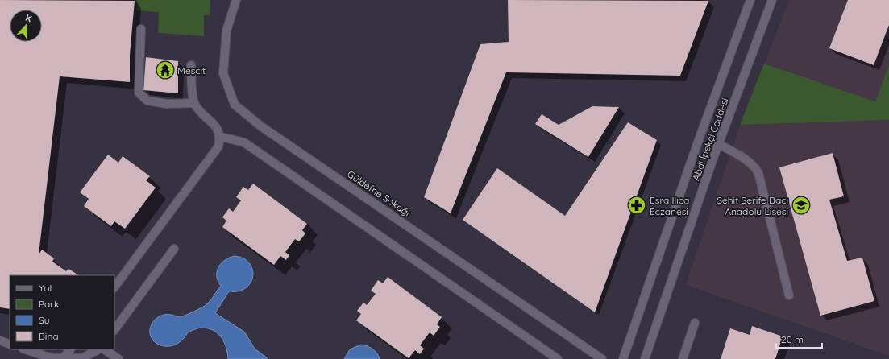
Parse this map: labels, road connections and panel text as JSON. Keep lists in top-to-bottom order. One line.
{"streets":{"street":["Abdi İpekçi Caddesi","Güldefne Sokağı"]},"places":{"temple":["Mescit"],"pharmacy":["Esra Ilıca Eczanesi"],"school or university":["Şehit Şerife Bacı Anadolu Lisesi"]},"legend":["Yol","Park","Su","Bina"],"scale_bar":"20 m","north":"top"}
